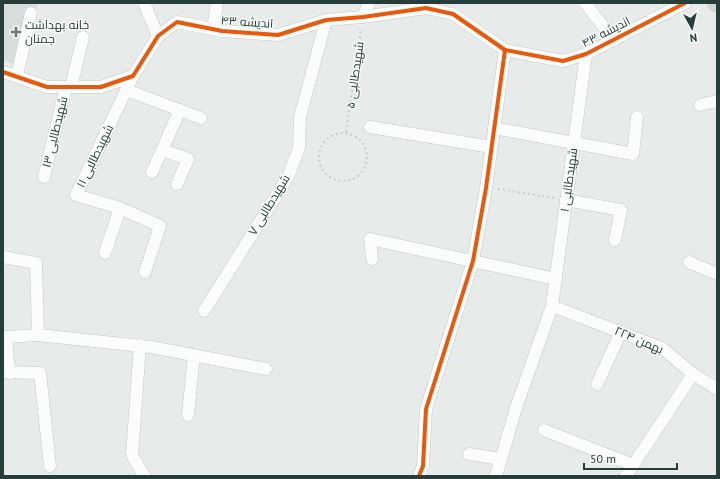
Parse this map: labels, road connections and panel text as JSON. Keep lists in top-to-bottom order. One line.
{"streets":{"street":["اندیشه ۴۳","شهیدطالبی ۱۳","شهیدطالبی ۱۱","شهیدطالبی ۱","شهیدطالبی ۷","۲۲بهمن ۴"],"path":["شهیدطالبی ۵"]},"crossings":[["اندیشه ۴۳","شهیدطالبی ۵"],["اندیشه ۴۳","شهیدطالبی ۱۱"],["اندیشه ۴۳","شهیدطالبی ۱"],["اندیشه ۴۳","شهیدطالبی ۷"],["شهیدطالبی ۱","۲۲بهمن ۴"]],"places":{"health":["خانه بهداشت جمنان"]},"scale_bar":"50 m","north":"bottom"}
